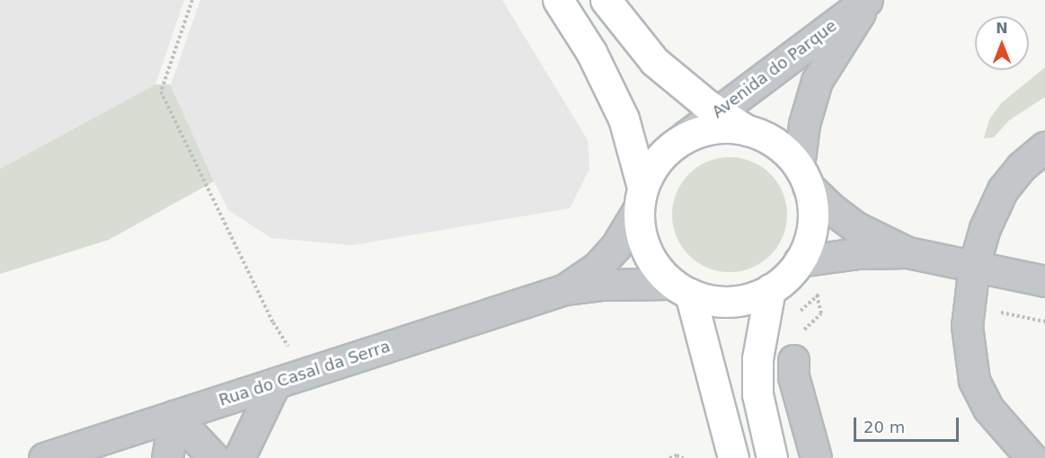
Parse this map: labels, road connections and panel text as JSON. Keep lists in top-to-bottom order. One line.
{"streets":{"street":["Avenida do Parque","Rua do Casal da Serra"]},"crossings":[["Avenida do Parque","Rua do Casal da Serra"]],"scale_bar":"20 m","north":"top"}
